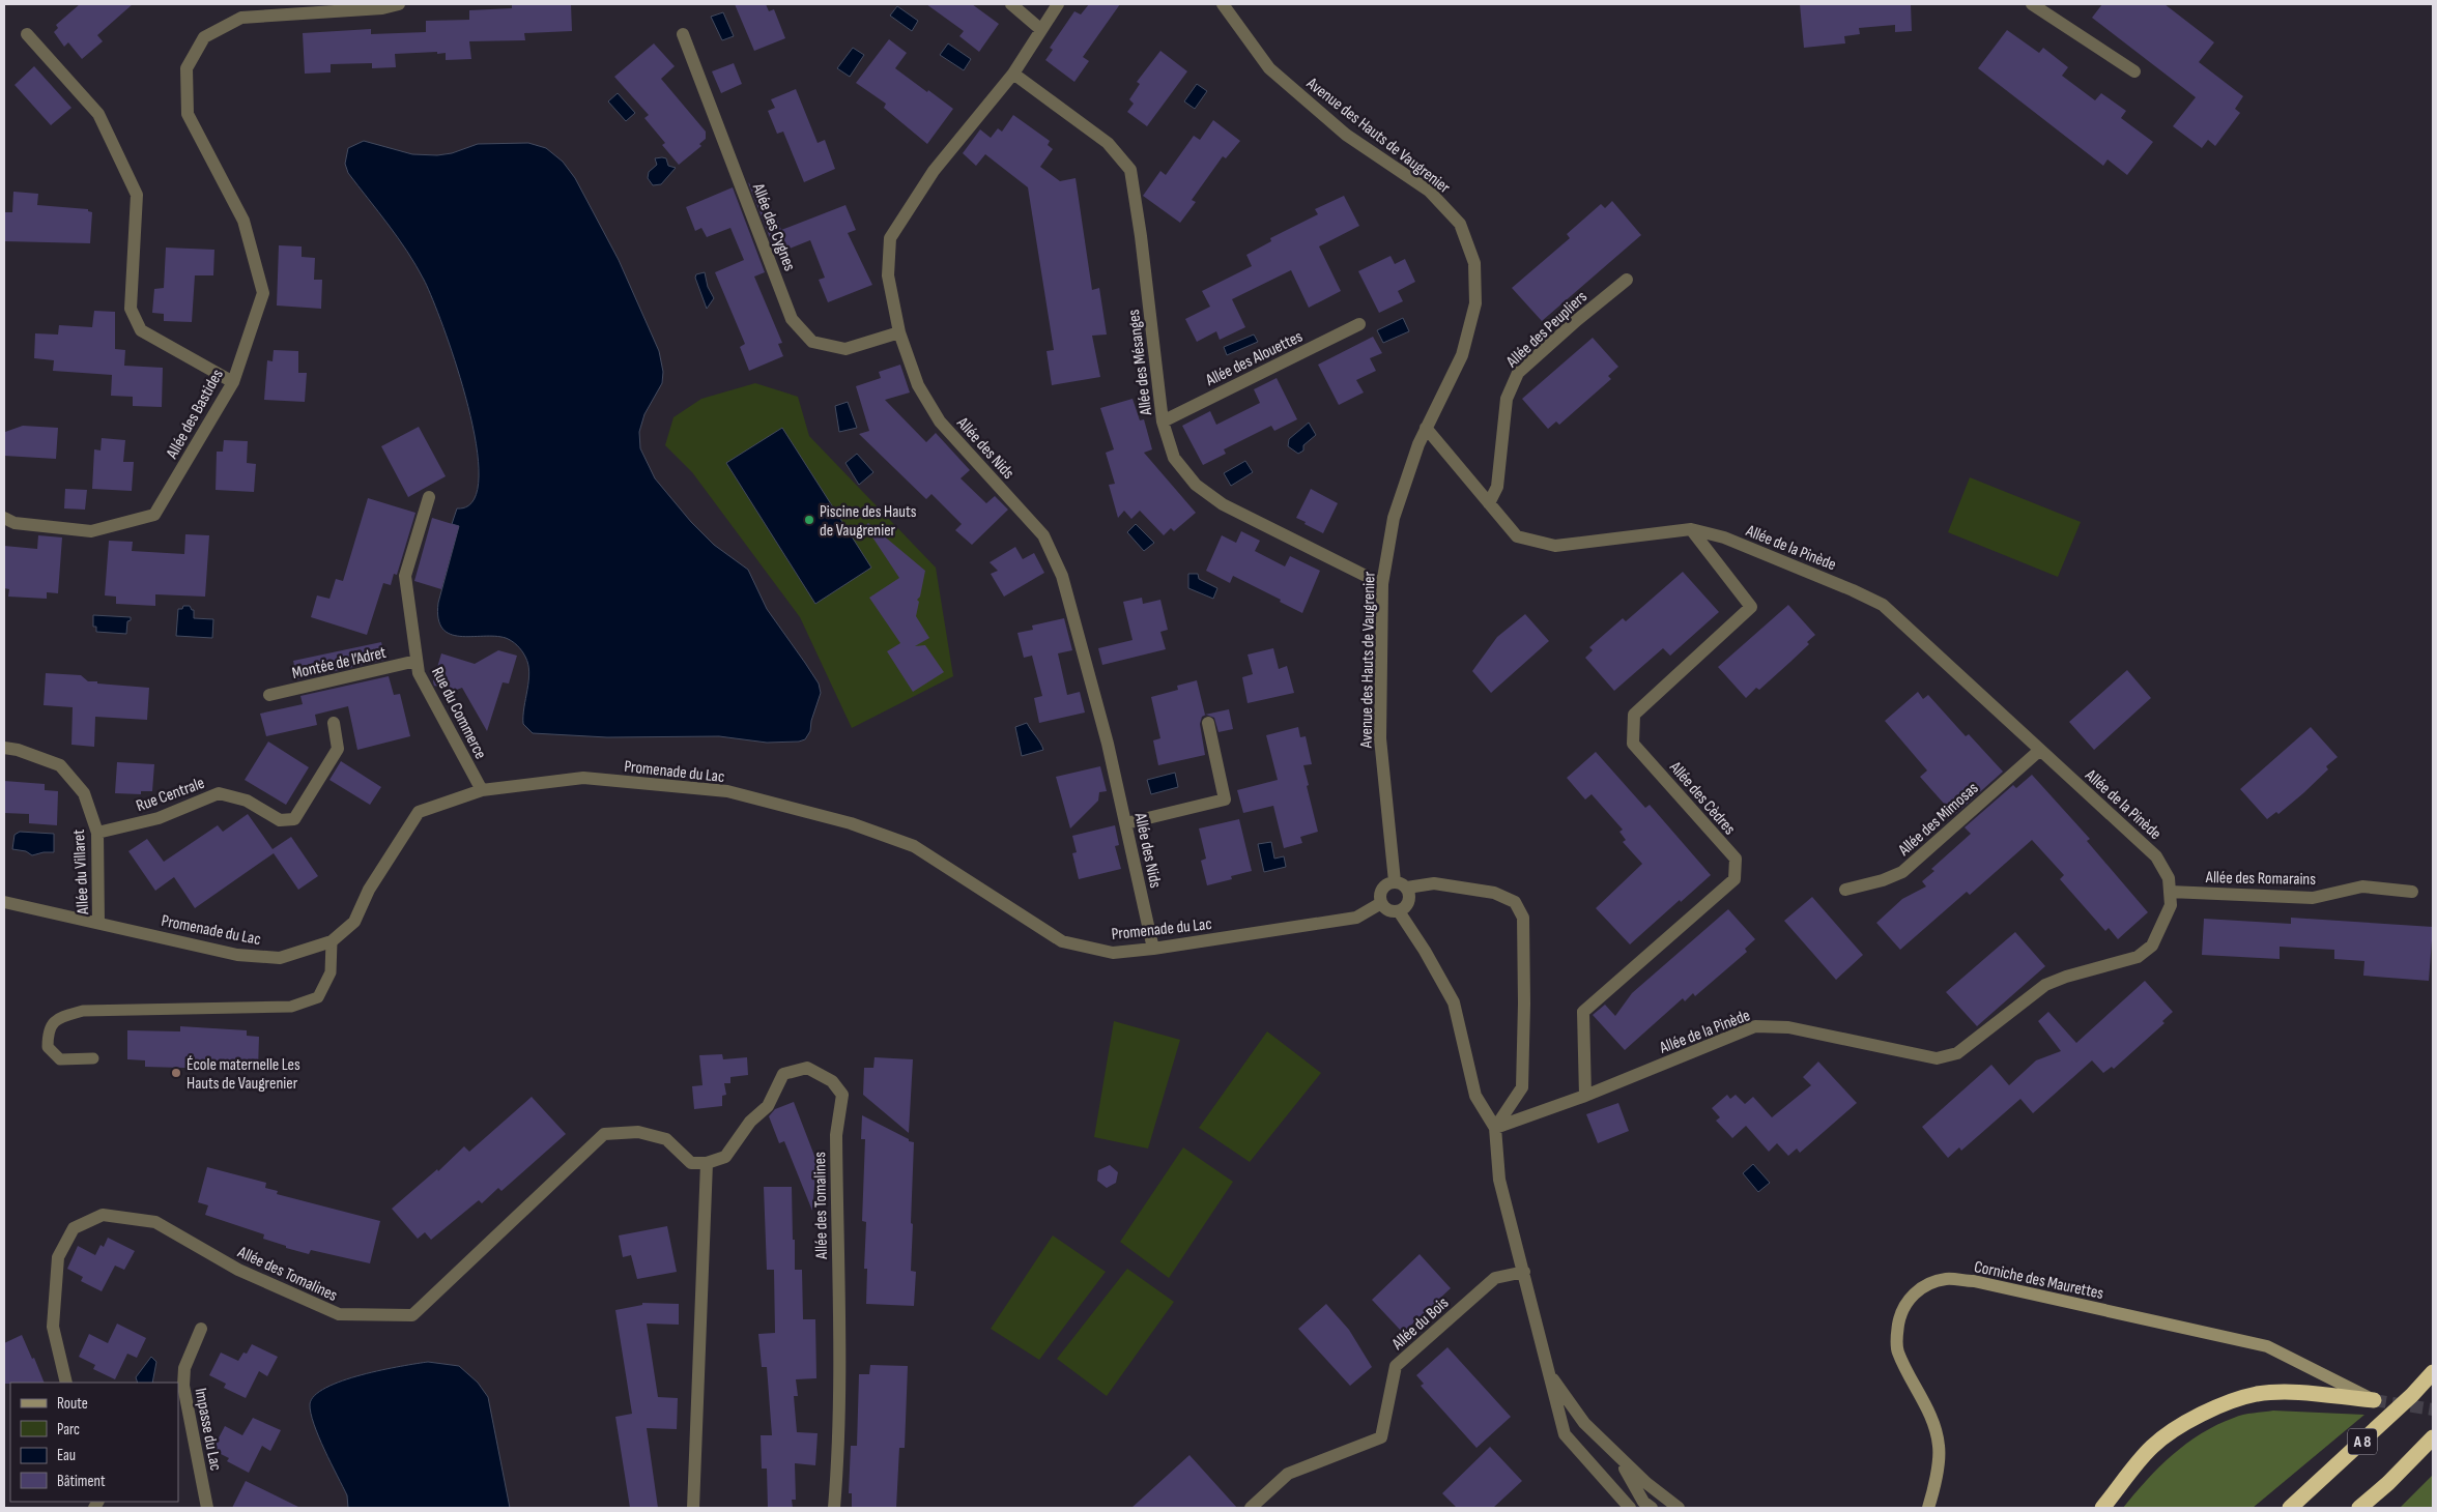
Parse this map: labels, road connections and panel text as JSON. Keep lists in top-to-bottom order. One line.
{"streets":{"highway":["A 8"],"street":["Avenue des Hauts de Vaugrenier","Allée des Cygnes","Allée des Peupliers","Allée des Alouettes","Allée des Mésanges","Allée des Bastides","Allée des Nids","Allée de la Pinède","Montée de l’Adret","Rue du Commerce","Promenade du Lac","Rue Centrale","Allée des Cèdres","Allée des Mimosas","Allée du Villaret","Allée des Romarains","Allée des Tomalines","Corniche des Maurettes","Allée du Bois","Impasse du Lac"]},"crossings":[["Avenue des Hauts de Vaugrenier","Allée des Mésanges"],["Avenue des Hauts de Vaugrenier","Allée de la Pinède"],["Avenue des Hauts de Vaugrenier","Promenade du Lac"],["Allée des Cygnes","Allée des Nids"],["Allée des Peupliers","Allée de la Pinède"],["Allée des Alouettes","Allée des Mésanges"],["Allée des Mésanges","Allée des Nids"],["Allée des Nids","Promenade du Lac"],["Allée de la Pinède","Allée des Cèdres"],["Allée de la Pinède","Allée des Mimosas"],["Allée de la Pinède","Allée des Romarains"],["Montée de l’Adret","Rue du Commerce"],["Rue du Commerce","Promenade du Lac"],["Promenade du Lac","Allée du Villaret"],["Rue Centrale","Allée du Villaret"]],"places":["Piscine des Hauts de Vaugrenier","École maternelle Les Hauts de Vaugrenier"],"legend":["Route","Parc","Eau","Bâtiment"]}
